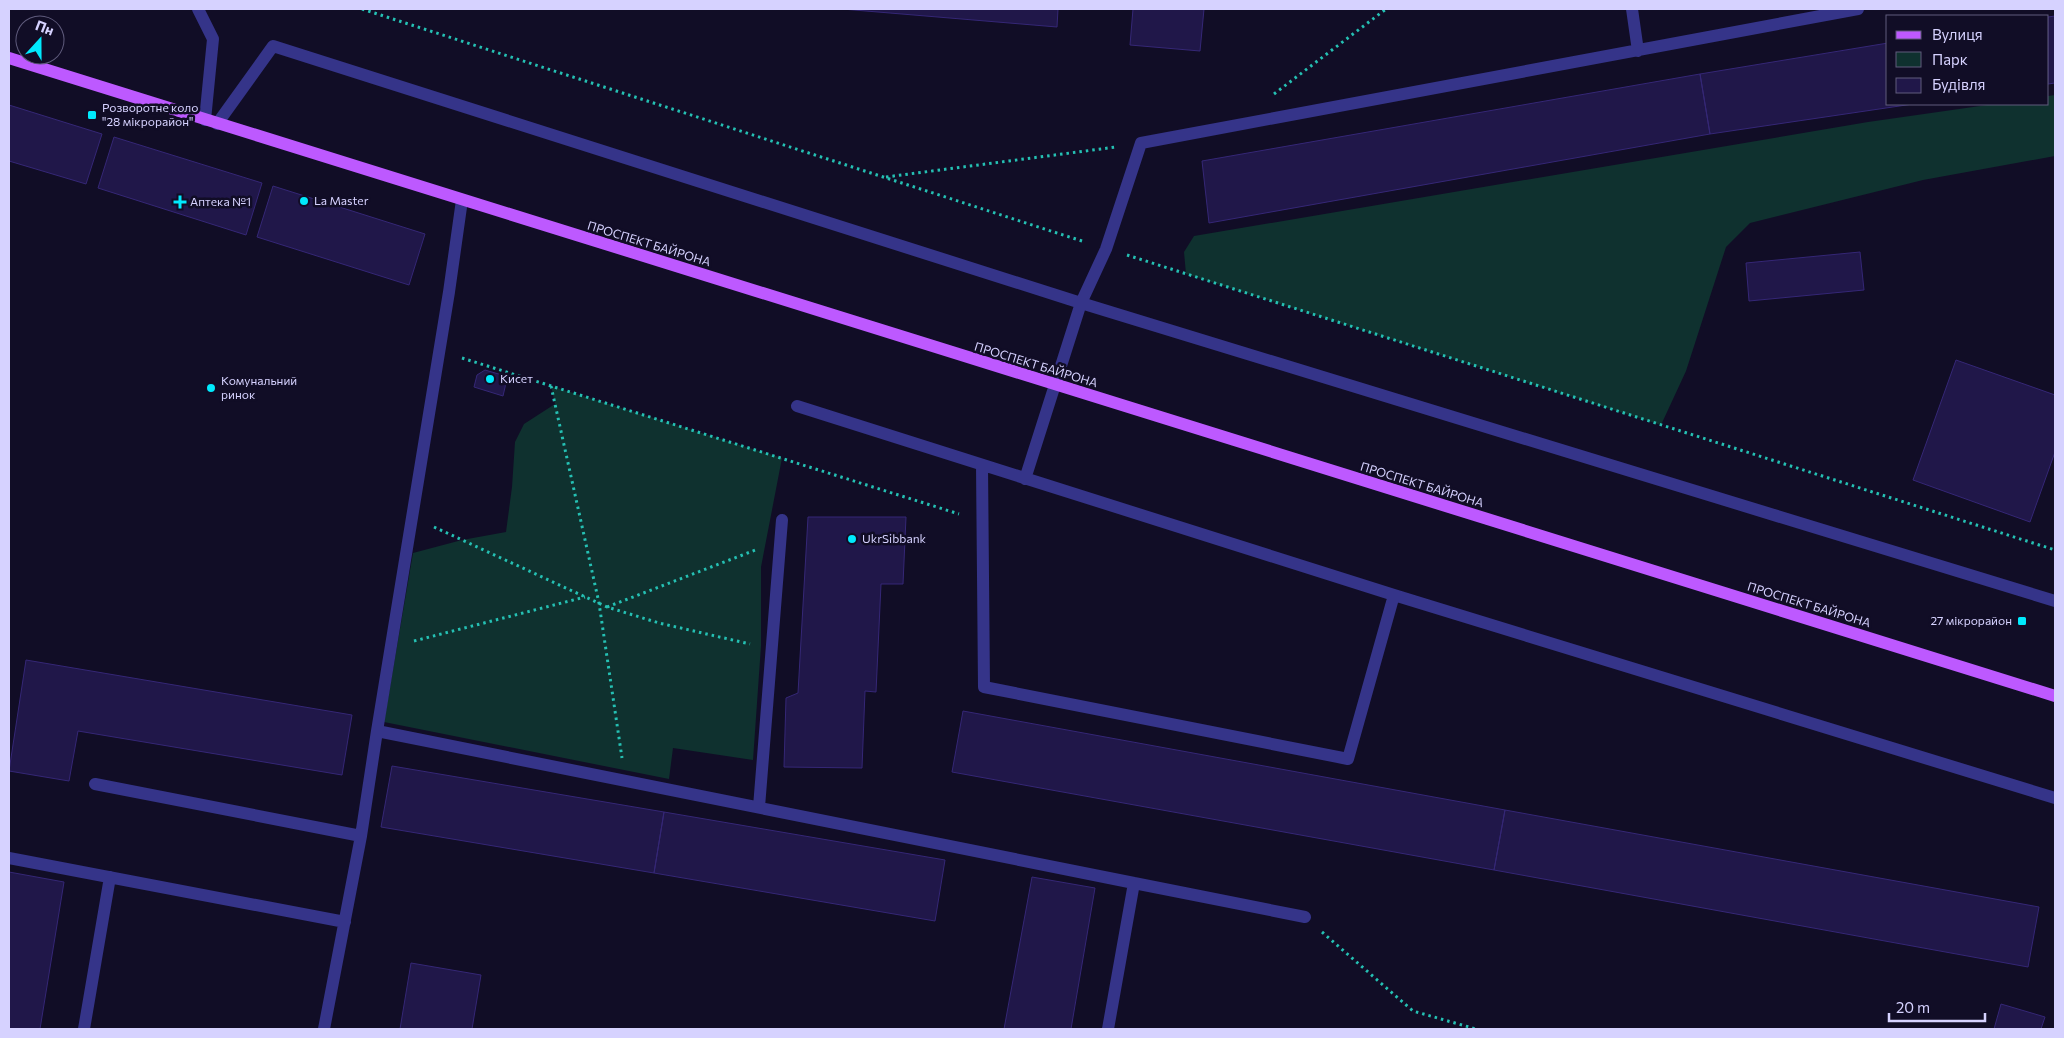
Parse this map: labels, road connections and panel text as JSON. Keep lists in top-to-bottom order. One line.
{"streets":{"main road":["ПРОСПЕКТ БАЙРОНА"]},"places":{"transit":["Розворотне коло \"28 мікрорайон\"","27 мікрорайон"],"other":["La Master","Кисет","Комунальний ринок","UkrSibbank"],"health":["Аптека №1"]},"legend":["Вулиця","Парк","Будівля"],"scale_bar":"20 m","north":"top"}
